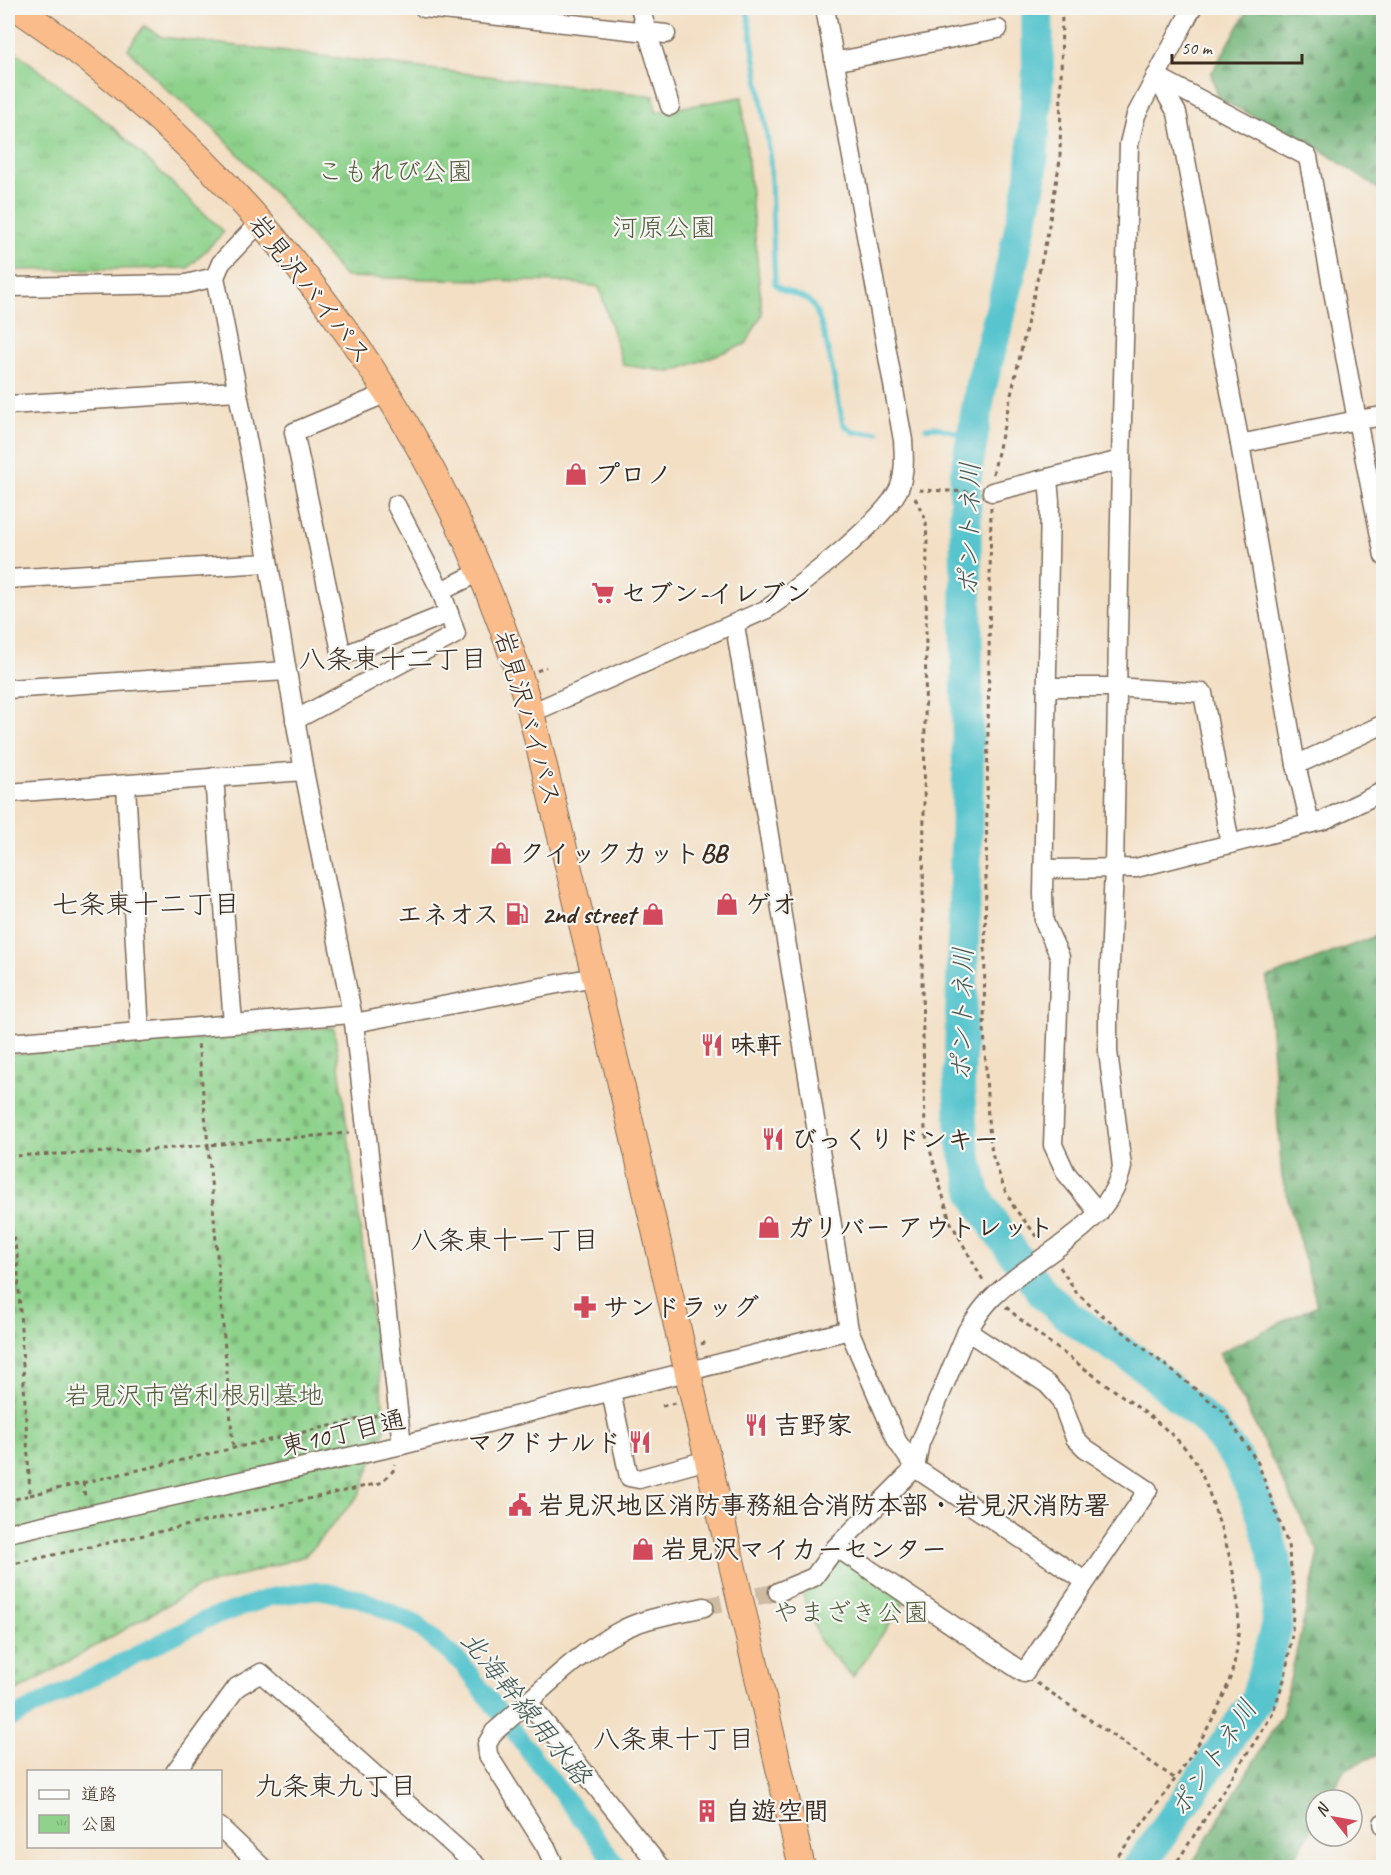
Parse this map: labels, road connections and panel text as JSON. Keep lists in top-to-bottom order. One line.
{"streets":{"highway":["岩見沢バイパス"],"street":["東10丁目通"]},"crossings":[["岩見沢バイパス","東10丁目通"]],"districts":["八条東十二丁目","七条東十二丁目","八条東十一丁目","八条東十丁目","九条東九丁目"],"water":["ポントネ川","北海幹線用水路"],"parks":["こもれび公園","河原公園","岩見沢市営利根別墓地","やまざき公園"],"places":{"shop":["プロノ","クイックカットBB","ゲオ","2nd street","ガリバー アウトレット","岩見沢マイカーセンター"],"supermarket":["セブン-イレブン"],"fuel station":["エネオス"],"restaurant":["味軒","びっくりドンキー","吉野家","マクドナルド"],"pharmacy":["サンドラッグ"],"public building":["岩見沢地区消防事務組合消防本部・岩見沢消防署"],"building":["自遊空間"]},"legend":["道路","公園"],"scale_bar":"50 m","north":"top left"}
